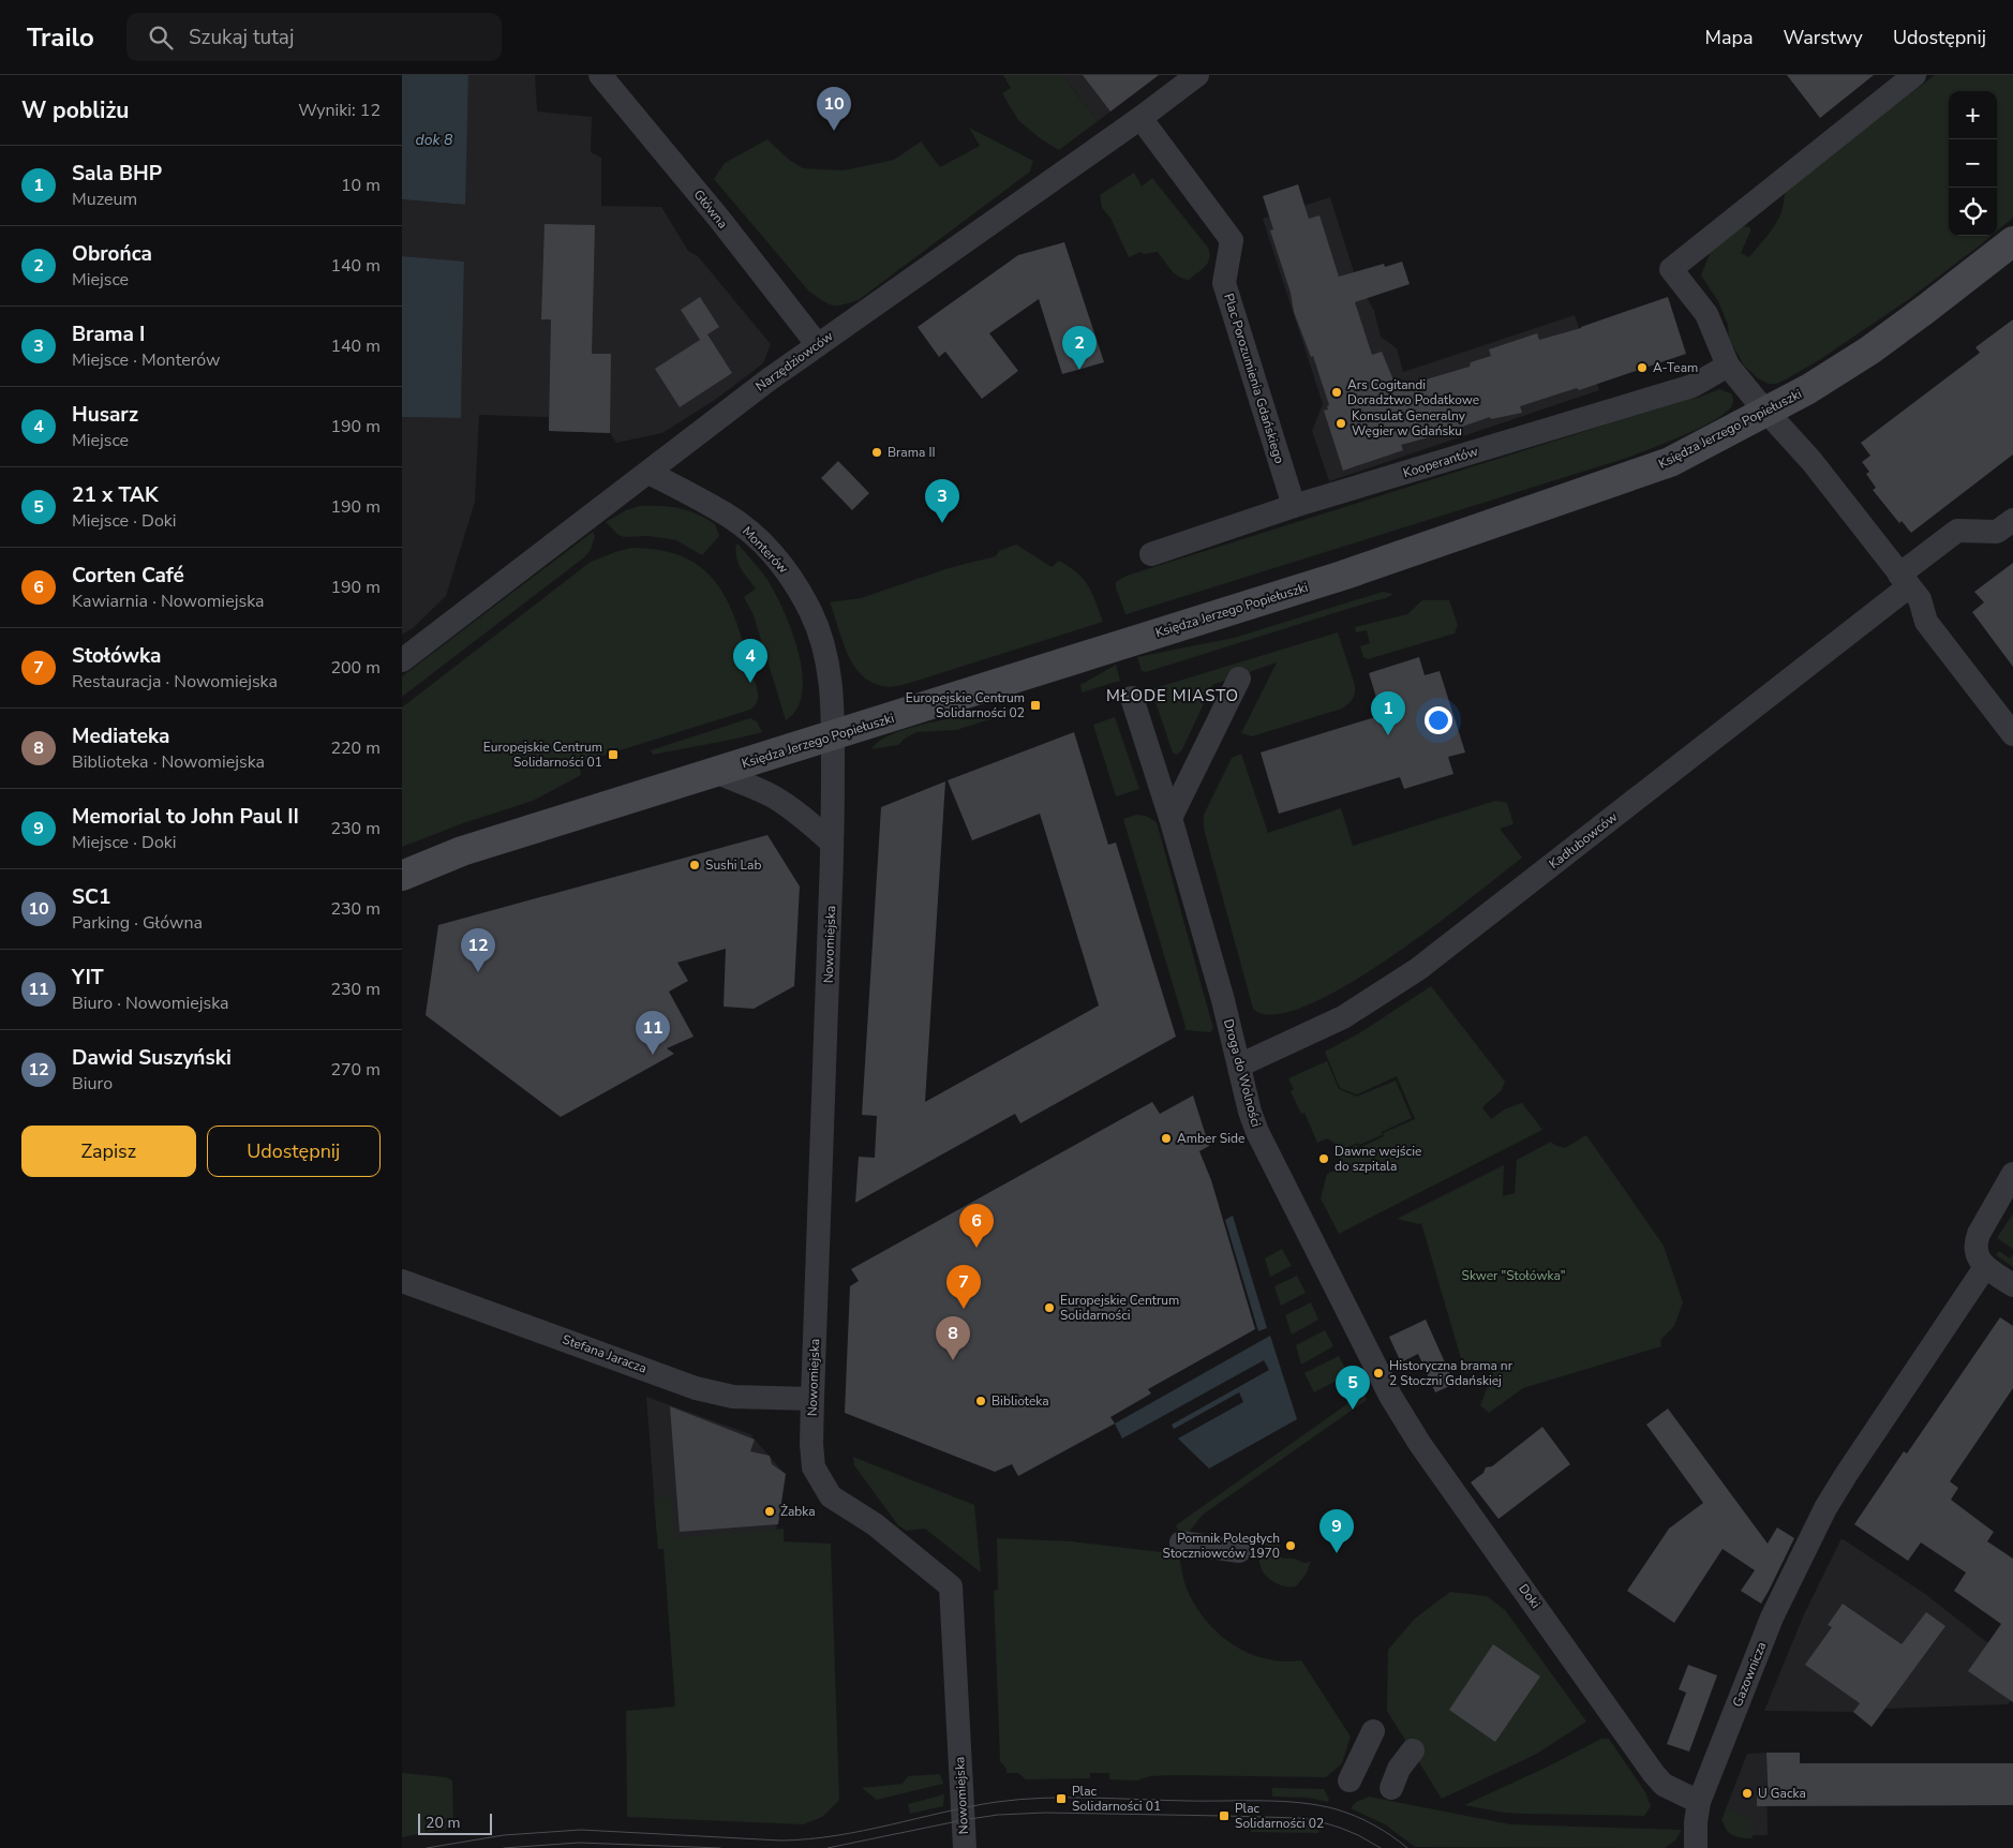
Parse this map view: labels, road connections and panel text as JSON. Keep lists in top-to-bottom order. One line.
{"streets":{"street":["Główna","Narzędziowców","Plac Porozumienia Gdańskiego","Księdza Jerzego Popiełuszki","Kooperantów","Monterów","Kadłubowców","Nowomiejska","Droga do Wolności","Stefana Jaracza","Doki","Gazownicza"]},"crossings":[["Główna","Narzędziowców"],["Narzędziowców","Plac Porozumienia Gdańskiego"],["Narzędziowców","Monterów"],["Plac Porozumienia Gdańskiego","Kooperantów"],["Księdza Jerzego Popiełuszki","Monterów"],["Księdza Jerzego Popiełuszki","Nowomiejska"],["Monterów","Nowomiejska"],["Kadłubowców","Droga do Wolności"],["Nowomiejska","Stefana Jaracza"],["Droga do Wolności","Doki"],["Doki","Gazownicza"]],"districts":["MŁODE MIASTO"],"water":["dok 8"],"parks":["Skwer \"Stołówka\""],"places":{"other":["A-Team","Ars Cogitandi Doradztwo Podatkowe","Konsulat Generalny Węgier w Gdańsku","Brama II","Sushi Lab","Amber Side","Dawne wejście do szpitala","Europejskie Centrum Solidarności","Historyczna brama nr 2 Stoczni Gdańskiej","Biblioteka","Żabka","Pomnik Poległych Stoczniowców 1970","U Gacka"],"transit":["Europejskie Centrum Solidarności 02","Europejskie Centrum Solidarności 01","Plac Solidarności 01","Plac Solidarności 02"]},"scale_bar":"20 m","page":{"header":"Trailo","search":"Szukaj tutaj","nav":["Mapa","Warstwy","Udostępnij"],"heading":["W pobliżu","Wyniki: 12"],"pins":["10","2","3","4","1","12","11","6","7","8","5","9"],"map_buttons":["+","−"],"list":[{"mark":"1","name":"Sala BHP","note":"Muzeum","value":"10 m"},{"mark":"2","name":"Obrońca","note":"Miejsce","value":"140 m"},{"mark":"3","name":"Brama I","note":"Miejsce · Monterów","value":"140 m"},{"mark":"4","name":"Husarz","note":"Miejsce","value":"190 m"},{"mark":"5","name":"21 x TAK","note":"Miejsce · Doki","value":"190 m"},{"mark":"6","name":"Corten Café","note":"Kawiarnia · Nowomiejska","value":"190 m"},{"mark":"7","name":"Stołówka","note":"Restauracja · Nowomiejska","value":"200 m"},{"mark":"8","name":"Mediateka","note":"Biblioteka · Nowomiejska","value":"220 m"},{"mark":"9","name":"Memorial to John Paul II","note":"Miejsce · Doki","value":"230 m"},{"mark":"10","name":"SC1","note":"Parking · Główna","value":"230 m"},{"mark":"11","name":"YIT","note":"Biuro · Nowomiejska","value":"230 m"},{"mark":"12","name":"Dawid Suszyński","note":"Biuro","value":"270 m"}],"buttons":["Zapisz","Udostępnij"],"scale":"20 m"}}
